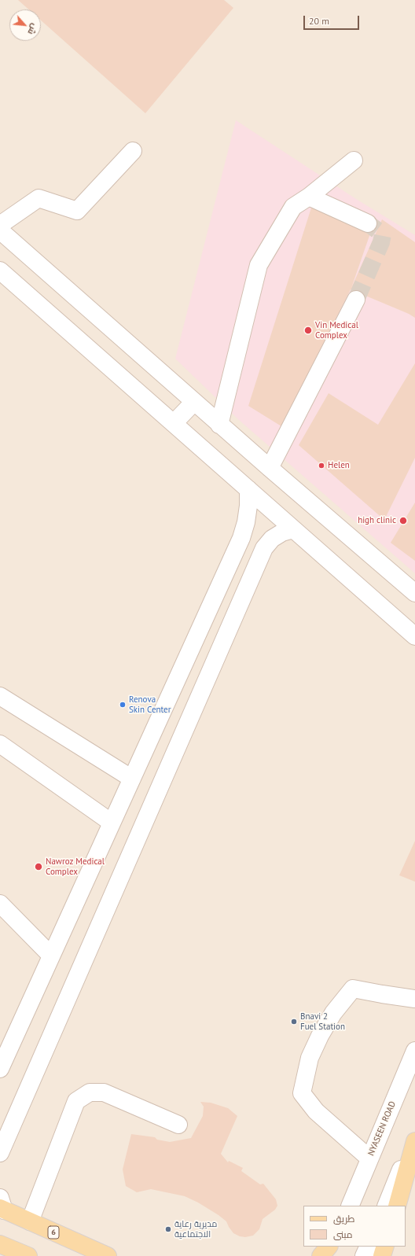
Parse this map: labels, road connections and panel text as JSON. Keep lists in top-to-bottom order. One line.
{"streets":{"main road":["6"],"street":["NYASEEN ROAD"]},"places":["Vin Medical Complex","Helen","high clinic","Renova Skin Center","Nawroz Medical Complex","Bnavi 2 Fuel Station","مديرية رعاية الاجتماعية"],"legend":["طريق","مبنى"],"scale_bar":"20 m","north":"bottom right"}
